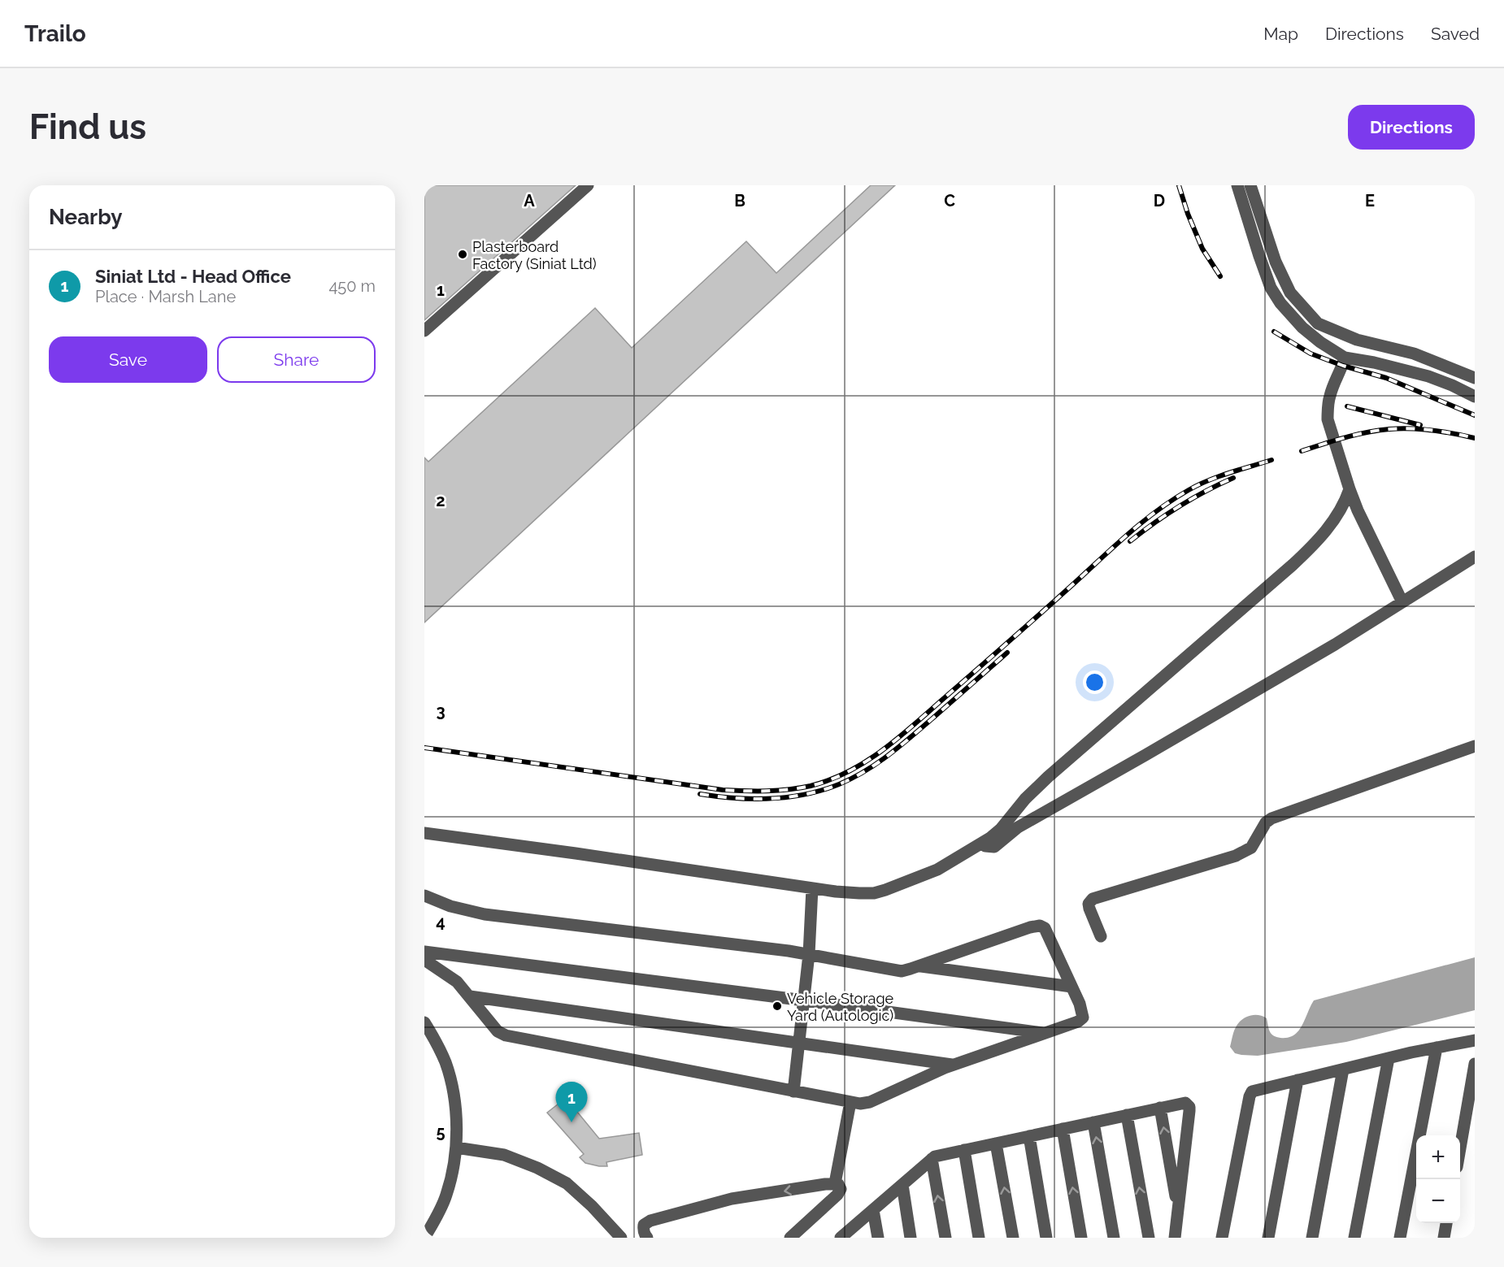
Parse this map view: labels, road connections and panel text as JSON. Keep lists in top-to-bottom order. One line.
{"places":["Plasterboard Factory (Siniat Ltd)","Vehicle Storage Yard (Autologic)"],"page":{"header":"Trailo","nav":["Map","Directions","Saved"],"buttons":["Directions",["Save","Share"]],"title":"Find us","heading":"Nearby","list":[{"mark":"1","name":"Siniat Ltd - Head Office","note":"Place · Marsh Lane","value":"450 m"}],"pins":"1","map_buttons":["+","−"]},"grid":{"columns":["A","B","C","D","E"],"rows":["1","2","3","4","5"]}}
